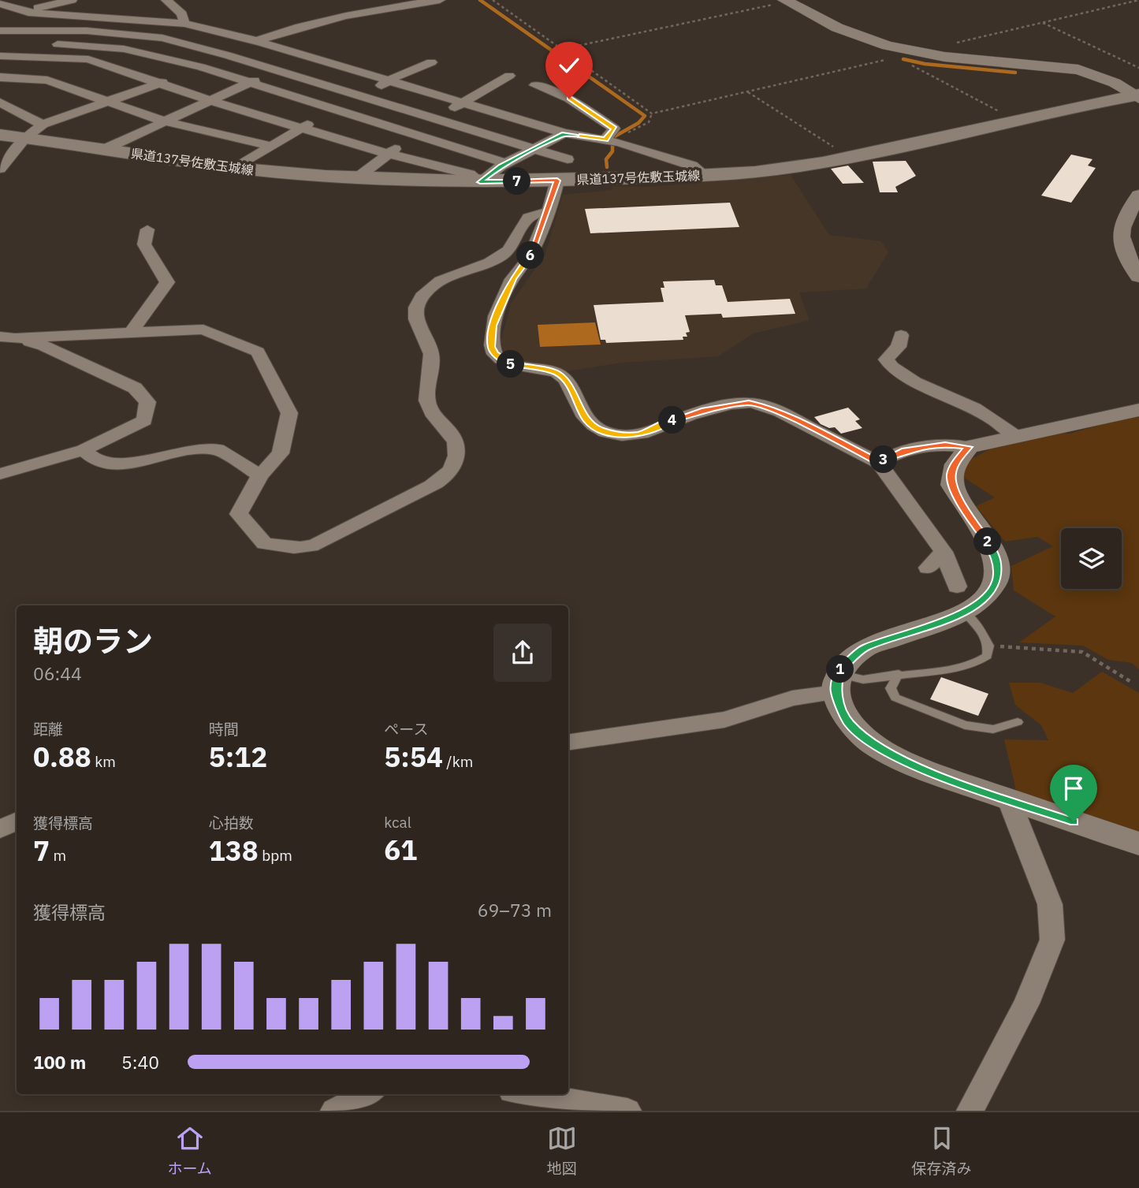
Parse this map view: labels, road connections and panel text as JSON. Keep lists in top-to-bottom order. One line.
{"streets":{"main road":["県道137号佐敷玉城線"]},"page":{"pins":["7","6","5","4","3","2","1"],"heading":["朝のラン","06:44"],"stats":[["距離","0.88 km"],["時間","5:12"],["ペース","5:54 /km"],["獲得標高","7 m"],["心拍数","138 bpm"],["kcal","61"]],"chart":["獲得標高","69–73 m"],"list":[{"name":"100 m","note":"5:40"}],"tabs":["ホーム","地図","保存済み"]}}
